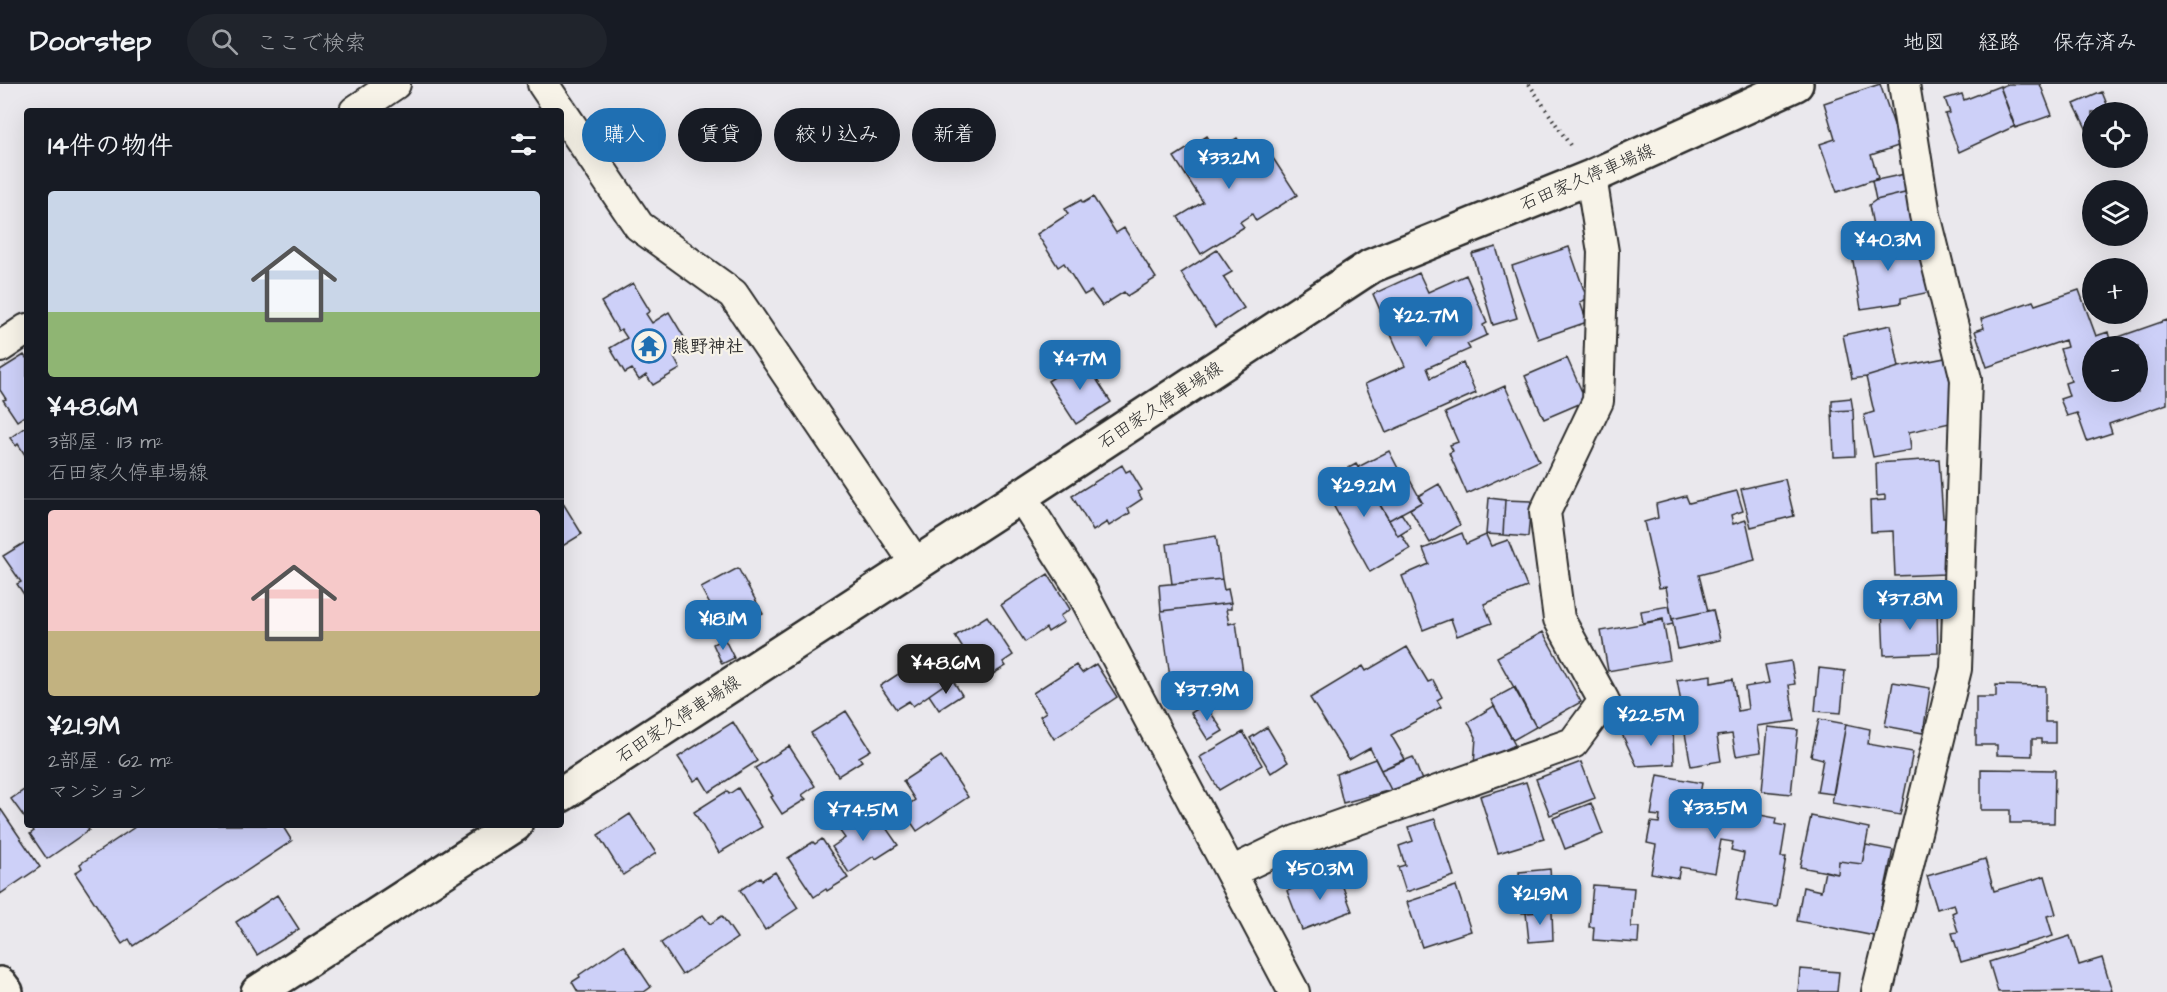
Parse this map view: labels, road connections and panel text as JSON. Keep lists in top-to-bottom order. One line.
{"streets":{"main road":["石田家久停車場線"]},"places":{"temple":["熊野神社"]},"page":{"header":"Doorstep","search":"ここで検索","nav":["地図","経路","保存済み"],"map_buttons":["+","−"],"chip":["購入","賃貸","絞り込み","新着"],"heading":"14件の物件","price":["¥33.2M","¥40.3M","¥22.7M","¥47M","¥29.2M","¥37.8M","¥18.1M","¥48.6M","¥37.9M","¥22.5M","¥33.5M","¥74.5M","¥50.3M","¥21.9M"],"list":[{"name":"¥48.6M","note":"3部屋 · 113 m² · 石田家久停車場線"},{"name":"¥21.9M","note":"2部屋 · 62 m² · マンション"}]}}
